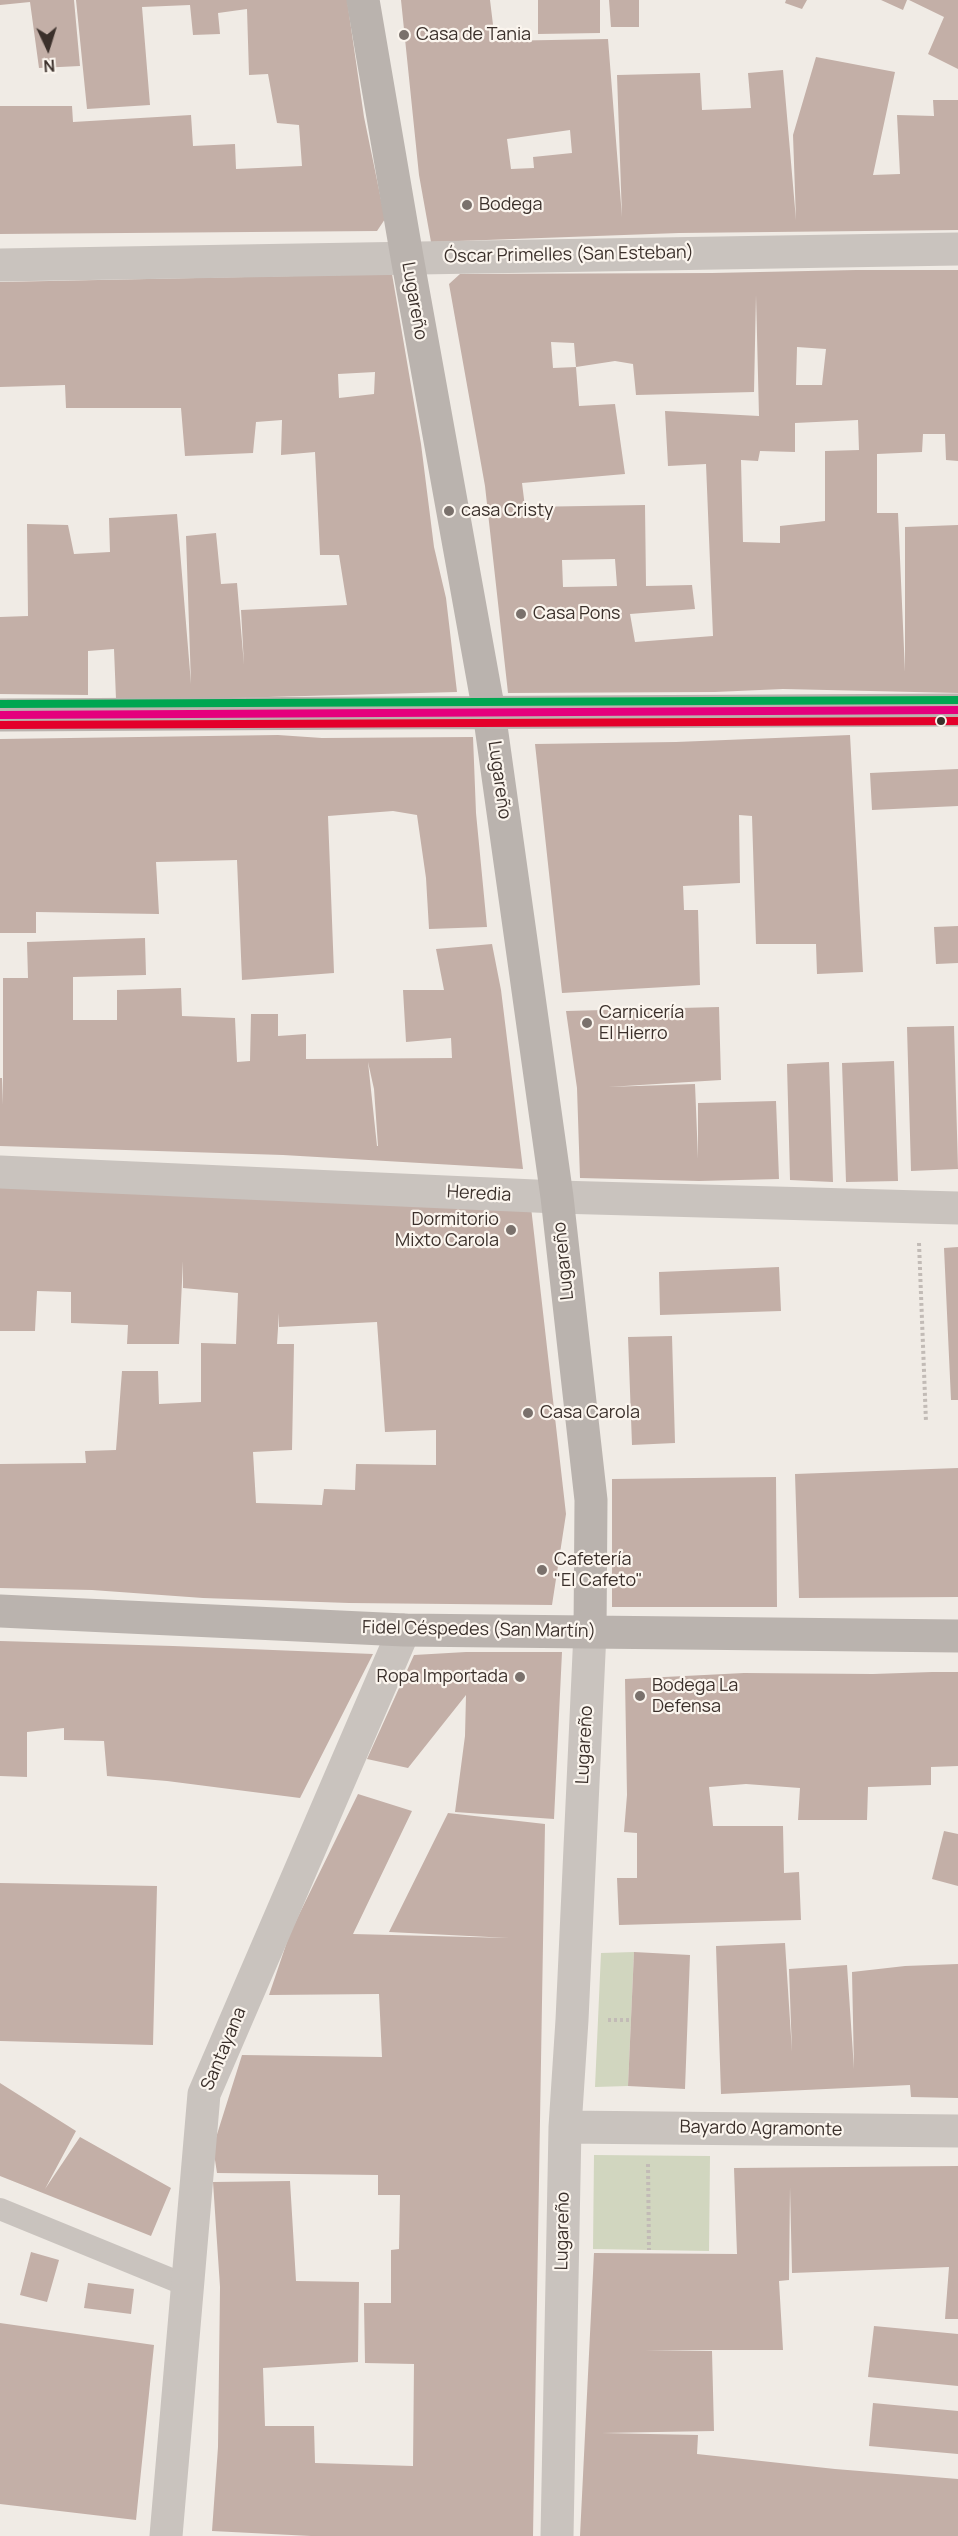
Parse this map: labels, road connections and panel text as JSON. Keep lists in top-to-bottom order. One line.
{"streets":{"street":["Óscar Primelles (San Esteban)","Lugareño","Heredia","Fidel Céspedes (San Martín)","Santayana","Bayardo Agramonte"]},"crossings":[["Óscar Primelles (San Esteban)","Lugareño"],["Lugareño","Heredia"],["Lugareño","Fidel Céspedes (San Martín)"],["Lugareño","Bayardo Agramonte"],["Fidel Céspedes (San Martín)","Santayana"]],"places":["Casa de Tania","Bodega","casa Cristy","Casa Pons","Carnicería El Hierro","Dormitorio Mixto Carola","Casa Carola","Cafetería \"El Cafeto\"","Ropa Importada","Bodega La Defensa"],"north":"bottom"}
